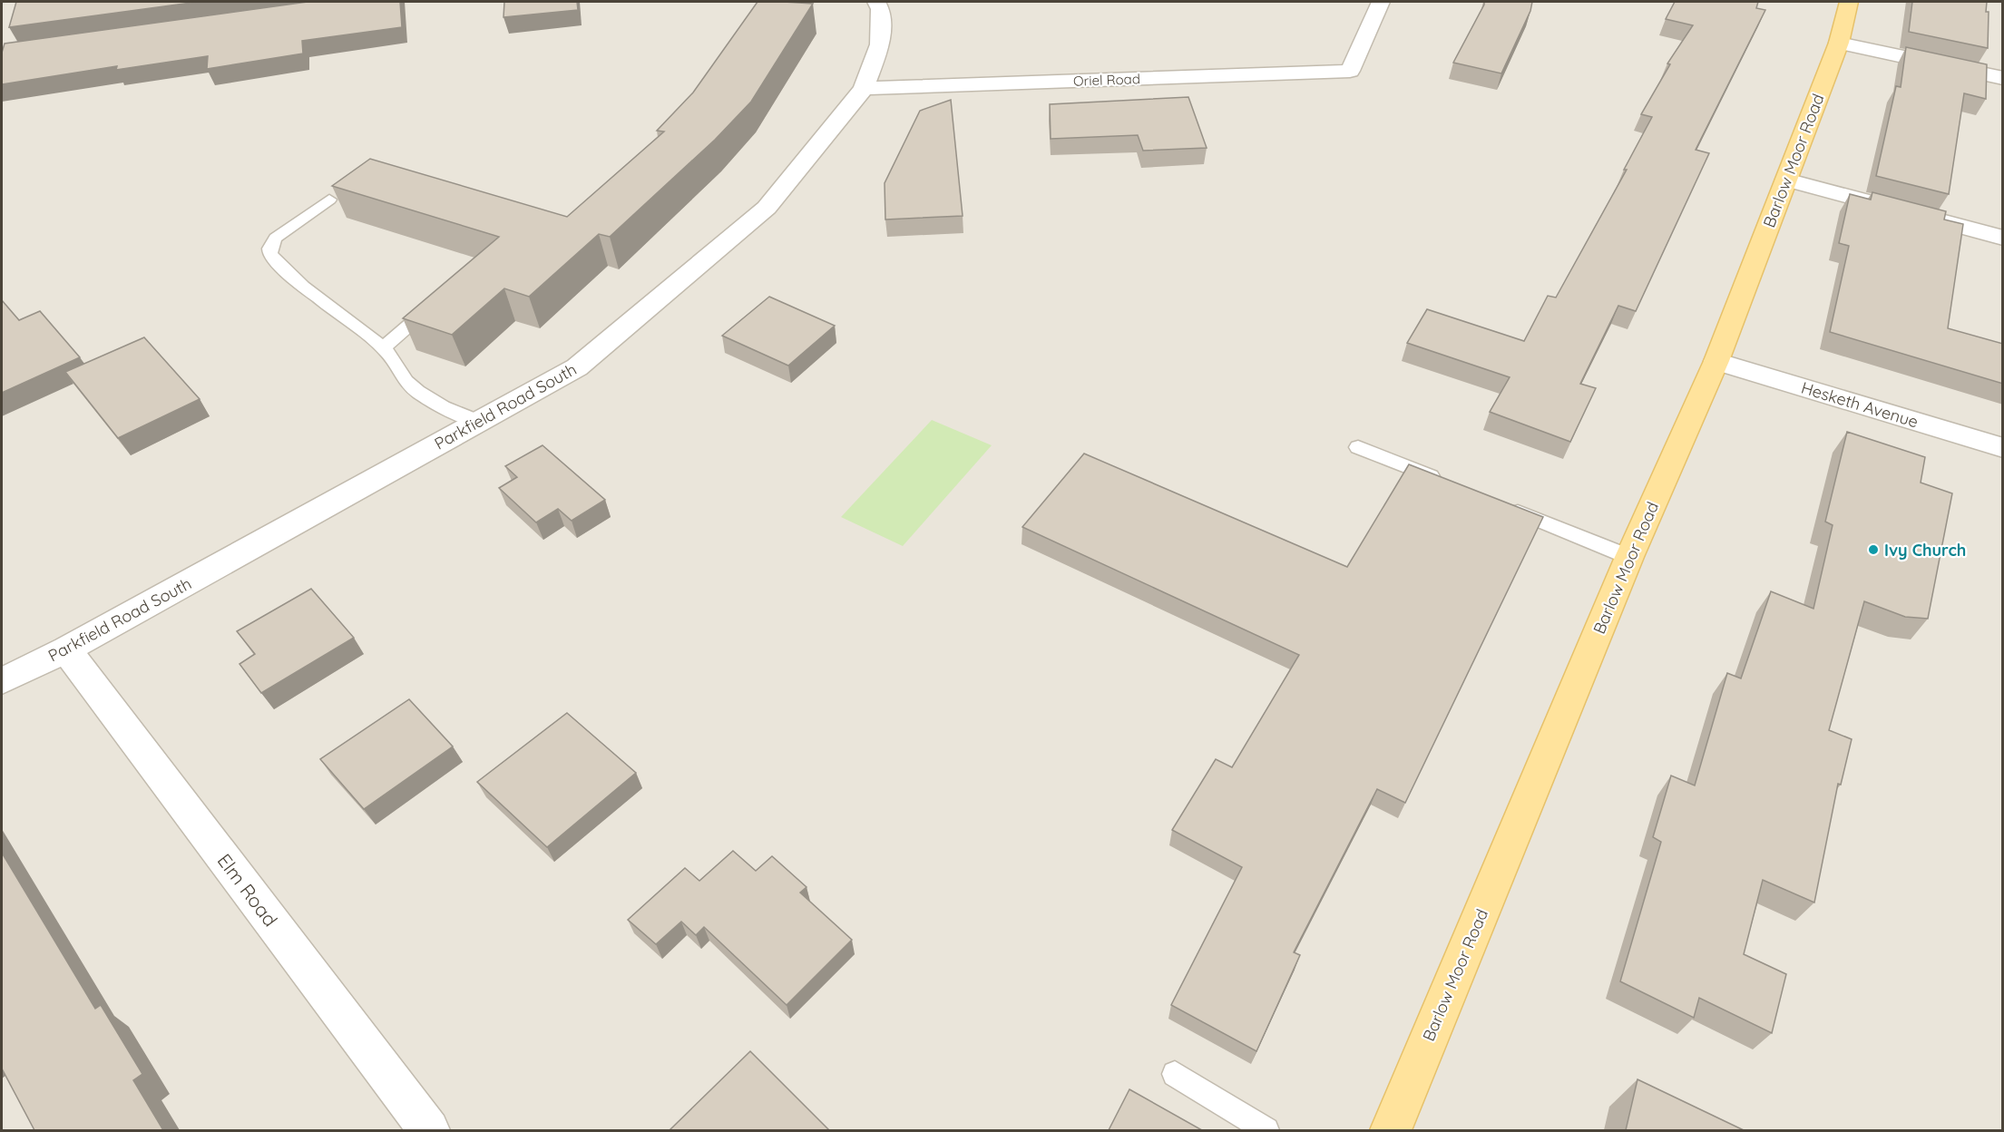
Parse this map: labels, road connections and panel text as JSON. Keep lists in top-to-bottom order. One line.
{"streets":{"main road":["Barlow Moor Road"],"street":["Oriel Road","Hesketh Avenue","Parkfield Road South","Elm Road"]},"crossings":[["Oriel Road","Parkfield Road South"],["Barlow Moor Road","Hesketh Avenue"],["Parkfield Road South","Elm Road"]],"places":["Ivy Church"]}
